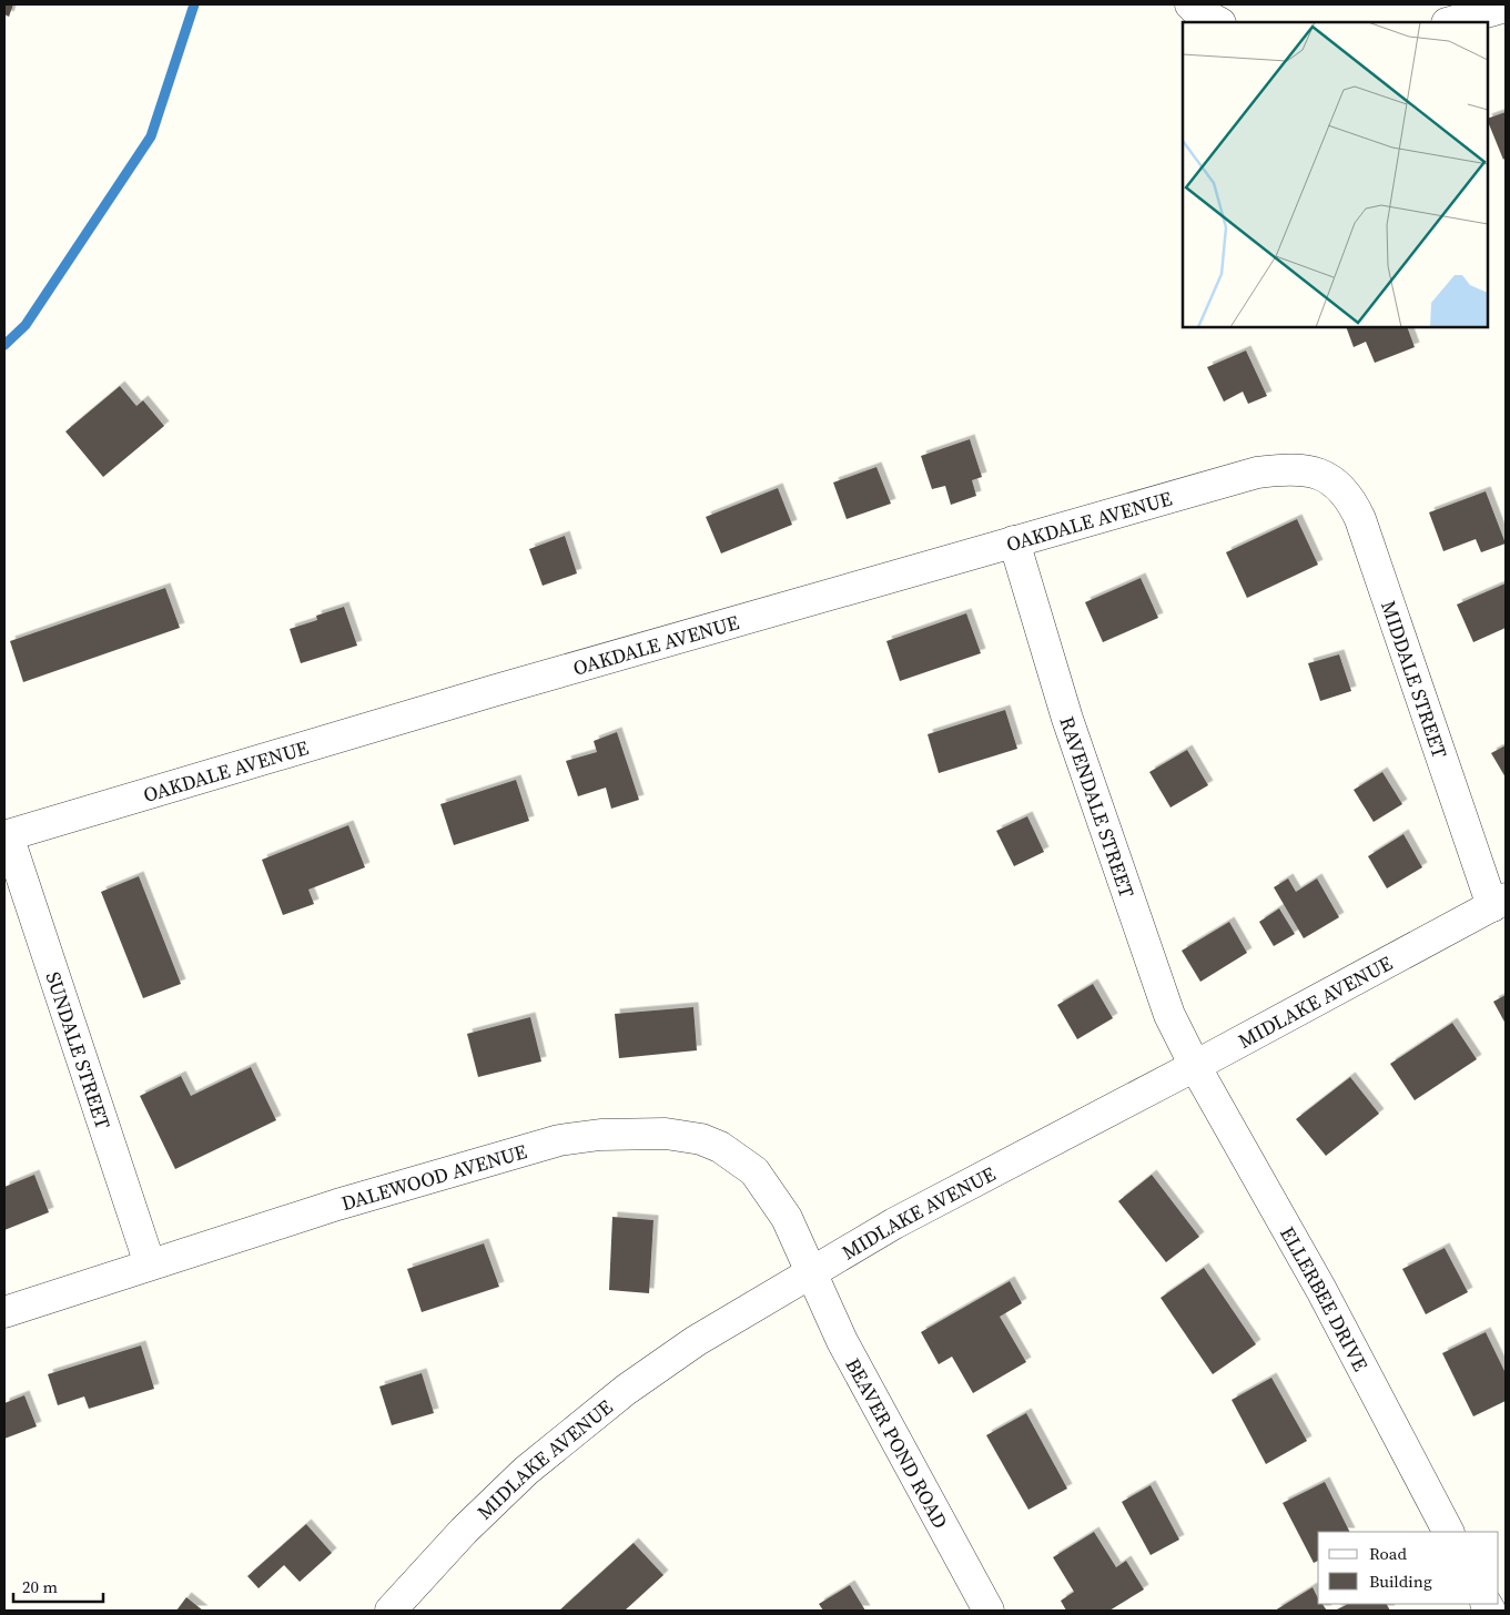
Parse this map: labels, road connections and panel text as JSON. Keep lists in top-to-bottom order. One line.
{"streets":{"street":["OAKDALE AVENUE","MIDDALE STREET","RAVENDALE STREET","MIDLAKE AVENUE","SUNDALE STREET","DALEWOOD AVENUE","ELLERBEE DRIVE","BEAVER POND ROAD"]},"crossings":[["OAKDALE AVENUE","MIDDALE STREET"],["OAKDALE AVENUE","RAVENDALE STREET"],["OAKDALE AVENUE","SUNDALE STREET"],["MIDDALE STREET","MIDLAKE AVENUE"],["RAVENDALE STREET","MIDLAKE AVENUE"],["RAVENDALE STREET","ELLERBEE DRIVE"],["MIDLAKE AVENUE","DALEWOOD AVENUE"],["MIDLAKE AVENUE","ELLERBEE DRIVE"],["MIDLAKE AVENUE","BEAVER POND ROAD"],["SUNDALE STREET","DALEWOOD AVENUE"],["DALEWOOD AVENUE","BEAVER POND ROAD"]],"legend":["Road","Building"],"scale_bar":"20 m"}
